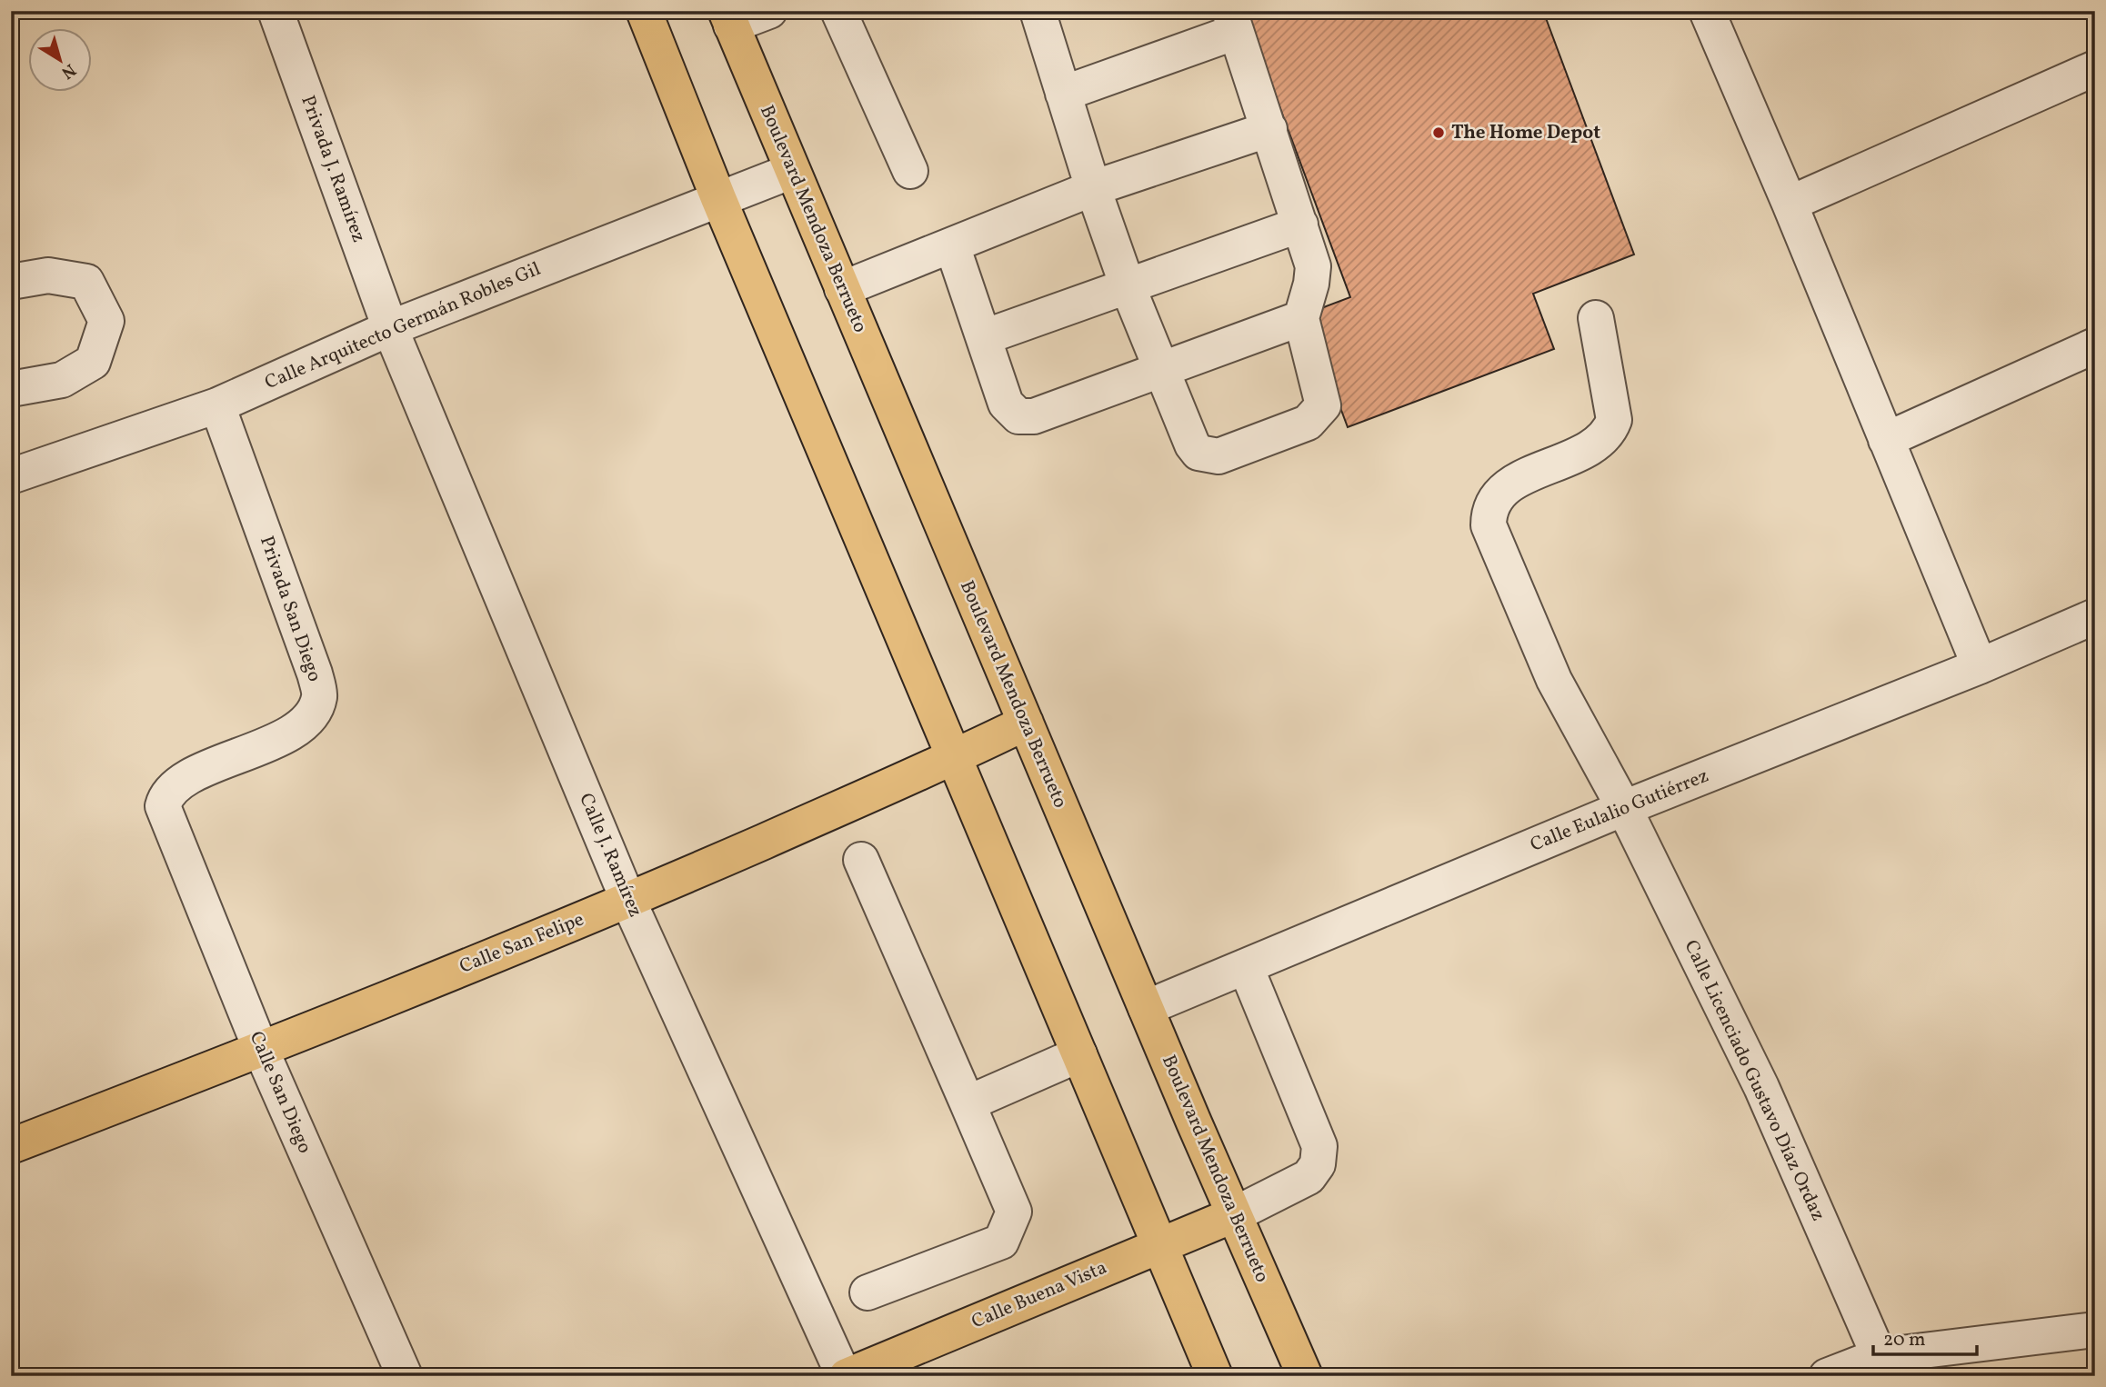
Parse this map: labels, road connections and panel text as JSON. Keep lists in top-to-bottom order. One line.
{"streets":{"main road":["Boulevard Mendoza Berrueto","Calle San Felipe","Calle Buena Vista"],"street":["Privada J. Ramírez","Calle Arquitecto Germán Robles Gil","Privada San Diego","Calle Eulalio Gutiérrez","Calle J. Ramírez","Calle Licenciado Gustavo Díaz Ordaz","Calle San Diego"]},"crossings":[["Privada J. Ramírez","Calle Arquitecto Germán Robles Gil"],["Privada J. Ramírez","Calle J. Ramírez"],["Boulevard Mendoza Berrueto","Calle Arquitecto Germán Robles Gil"],["Boulevard Mendoza Berrueto","Calle Eulalio Gutiérrez"],["Boulevard Mendoza Berrueto","Calle San Felipe"],["Boulevard Mendoza Berrueto","Calle Buena Vista"],["Calle Arquitecto Germán Robles Gil","Privada San Diego"],["Calle Arquitecto Germán Robles Gil","Calle J. Ramírez"],["Privada San Diego","Calle San Diego"],["Calle Eulalio Gutiérrez","Calle Licenciado Gustavo Díaz Ordaz"],["Calle J. Ramírez","Calle San Felipe"],["Calle J. Ramírez","Calle Buena Vista"],["Calle San Felipe","Calle San Diego"]],"places":["The Home Depot"],"scale_bar":"20 m","north":"bottom right"}
